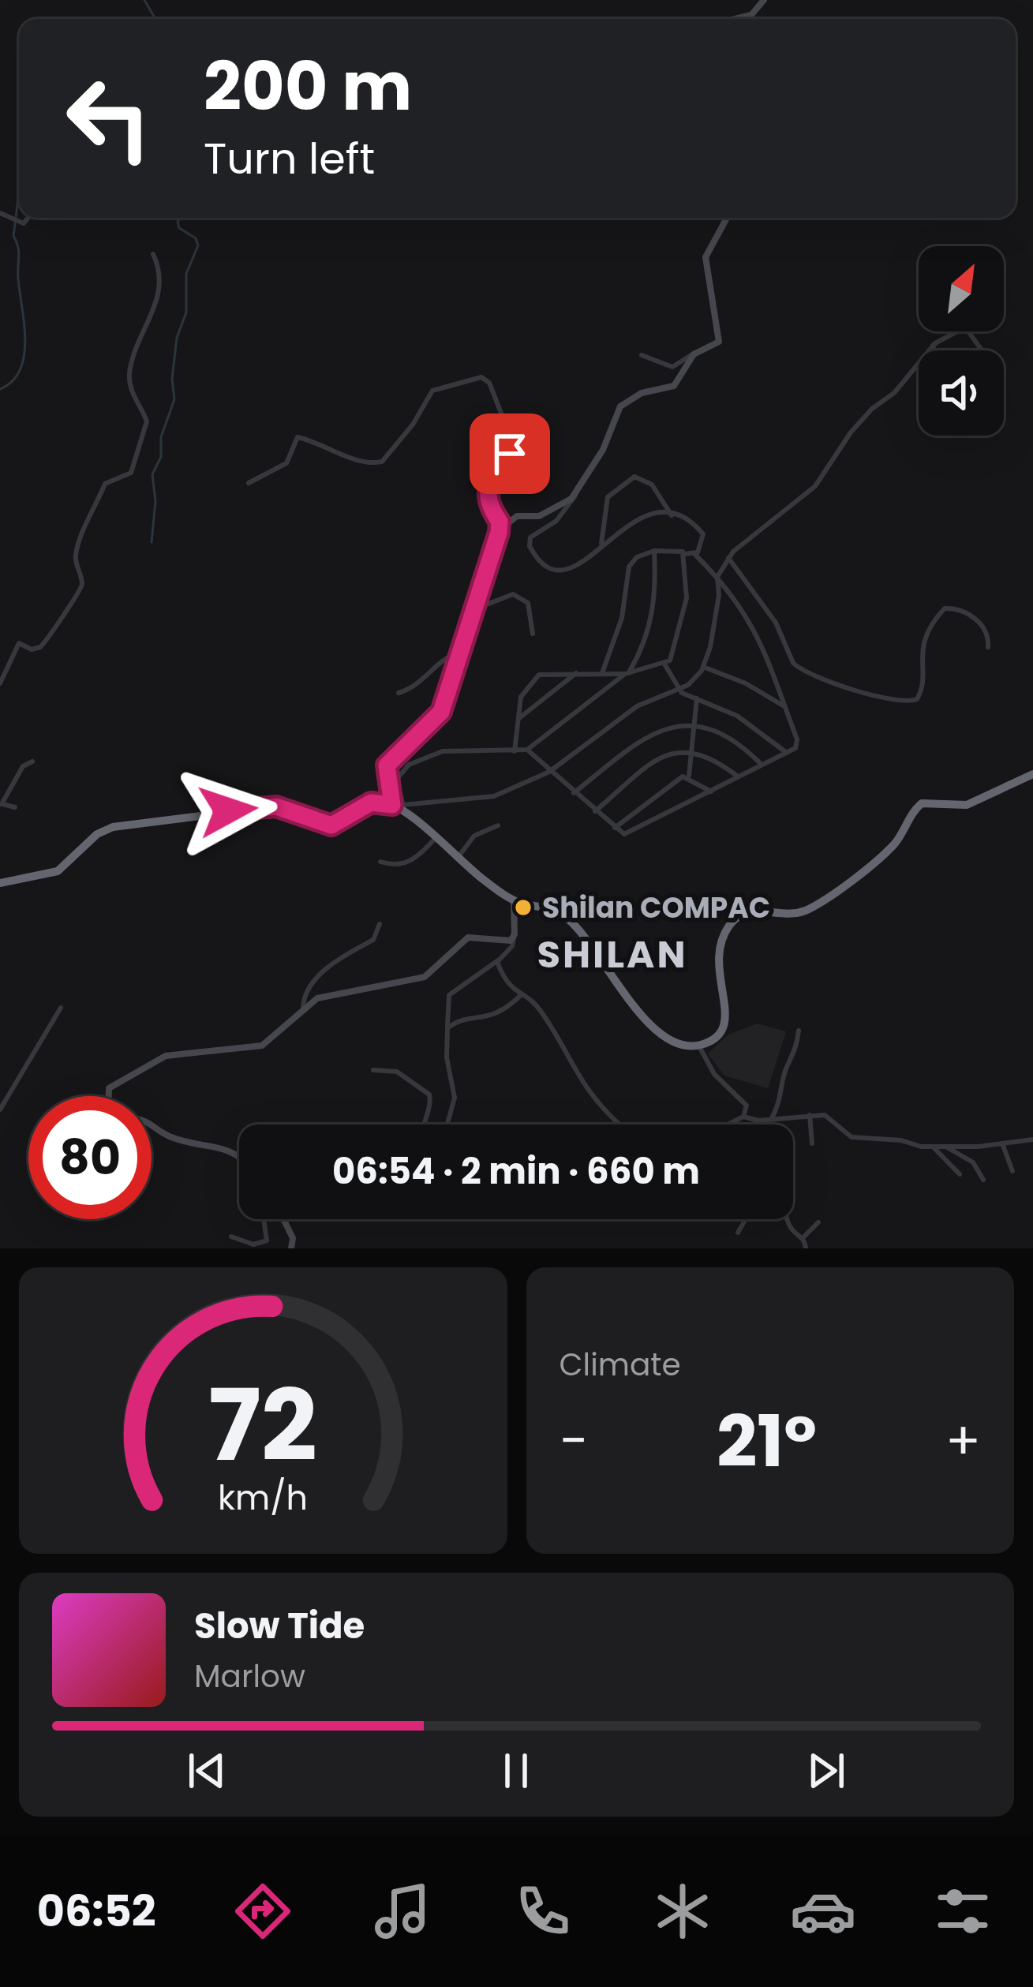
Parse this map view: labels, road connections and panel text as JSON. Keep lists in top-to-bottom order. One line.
{"districts":["SHILAN"],"places":["Shilan COMPAC"],"north":"top right","page":{"turn":["200 m","Turn left"],"limit":"80","trip":"06:54 · 2 min · 660 m","tile":"Climate","heat":["−","21°","+"],"song":["Slow Tide","Marlow"],"tabs":"06:52","gauge":["72","km/h"]}}
